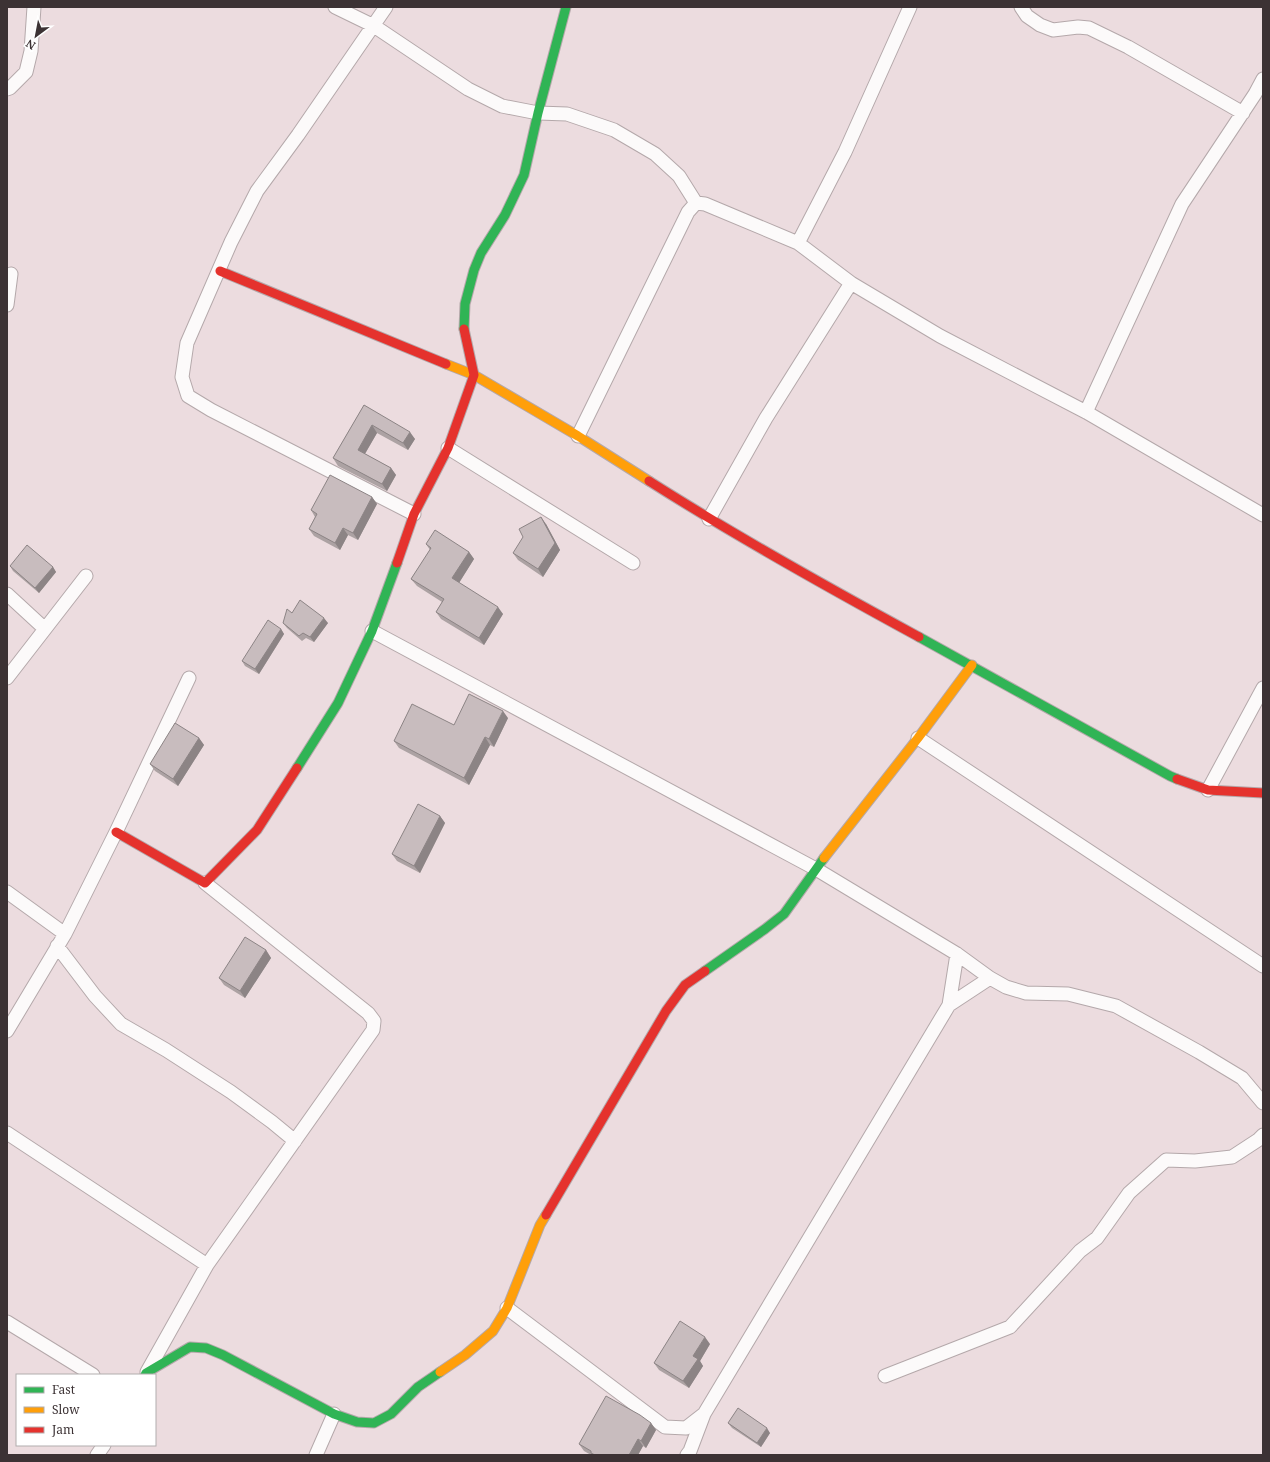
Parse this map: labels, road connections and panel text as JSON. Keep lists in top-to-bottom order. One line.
{"legend":["Fast","Slow","Jam"],"north":"bottom left"}
